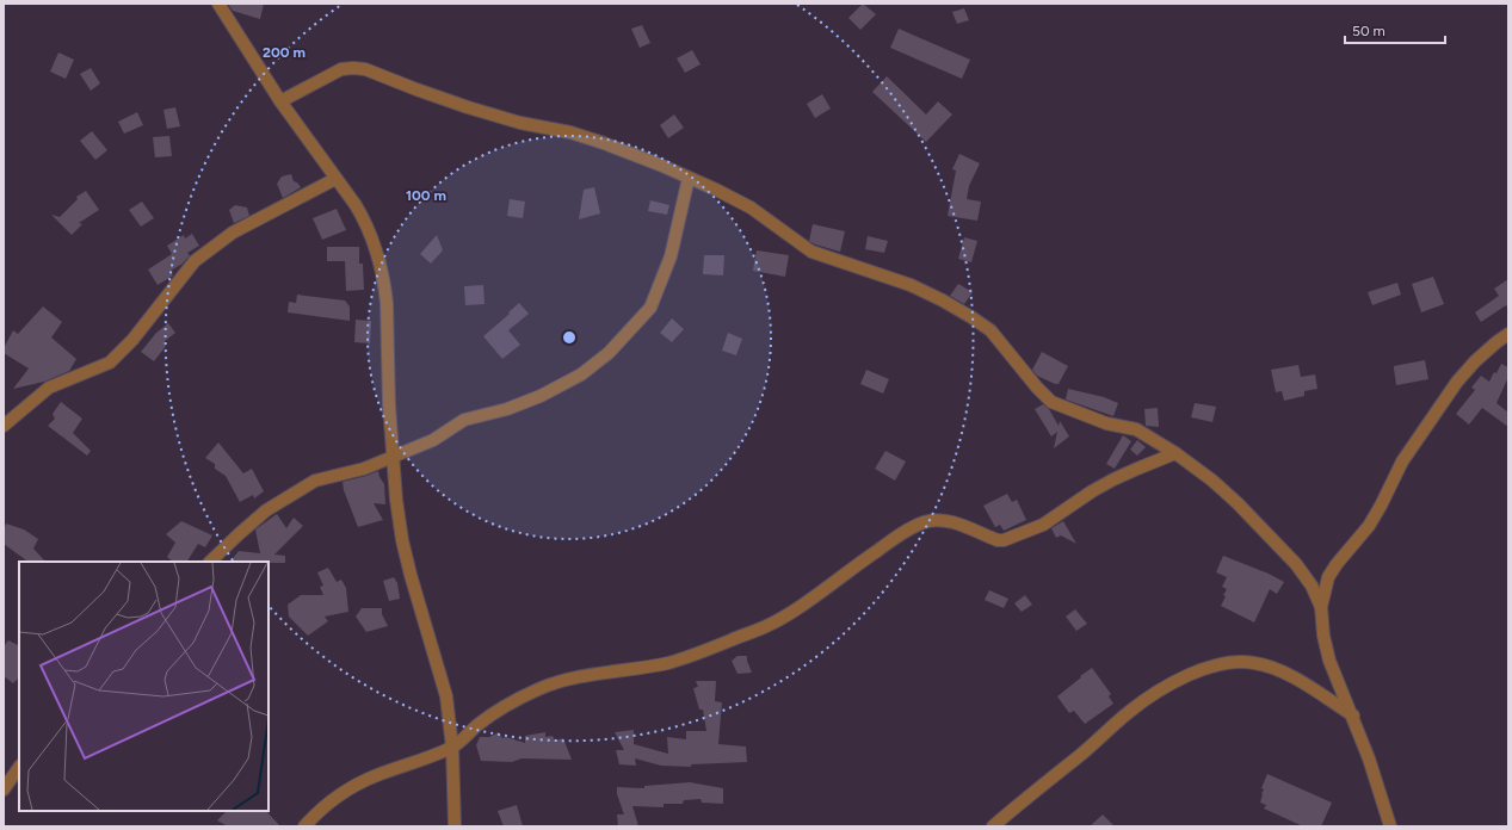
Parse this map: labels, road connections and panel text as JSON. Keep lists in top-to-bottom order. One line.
{"scale_bar":"50 m","rings":["200 m","100 m"]}
